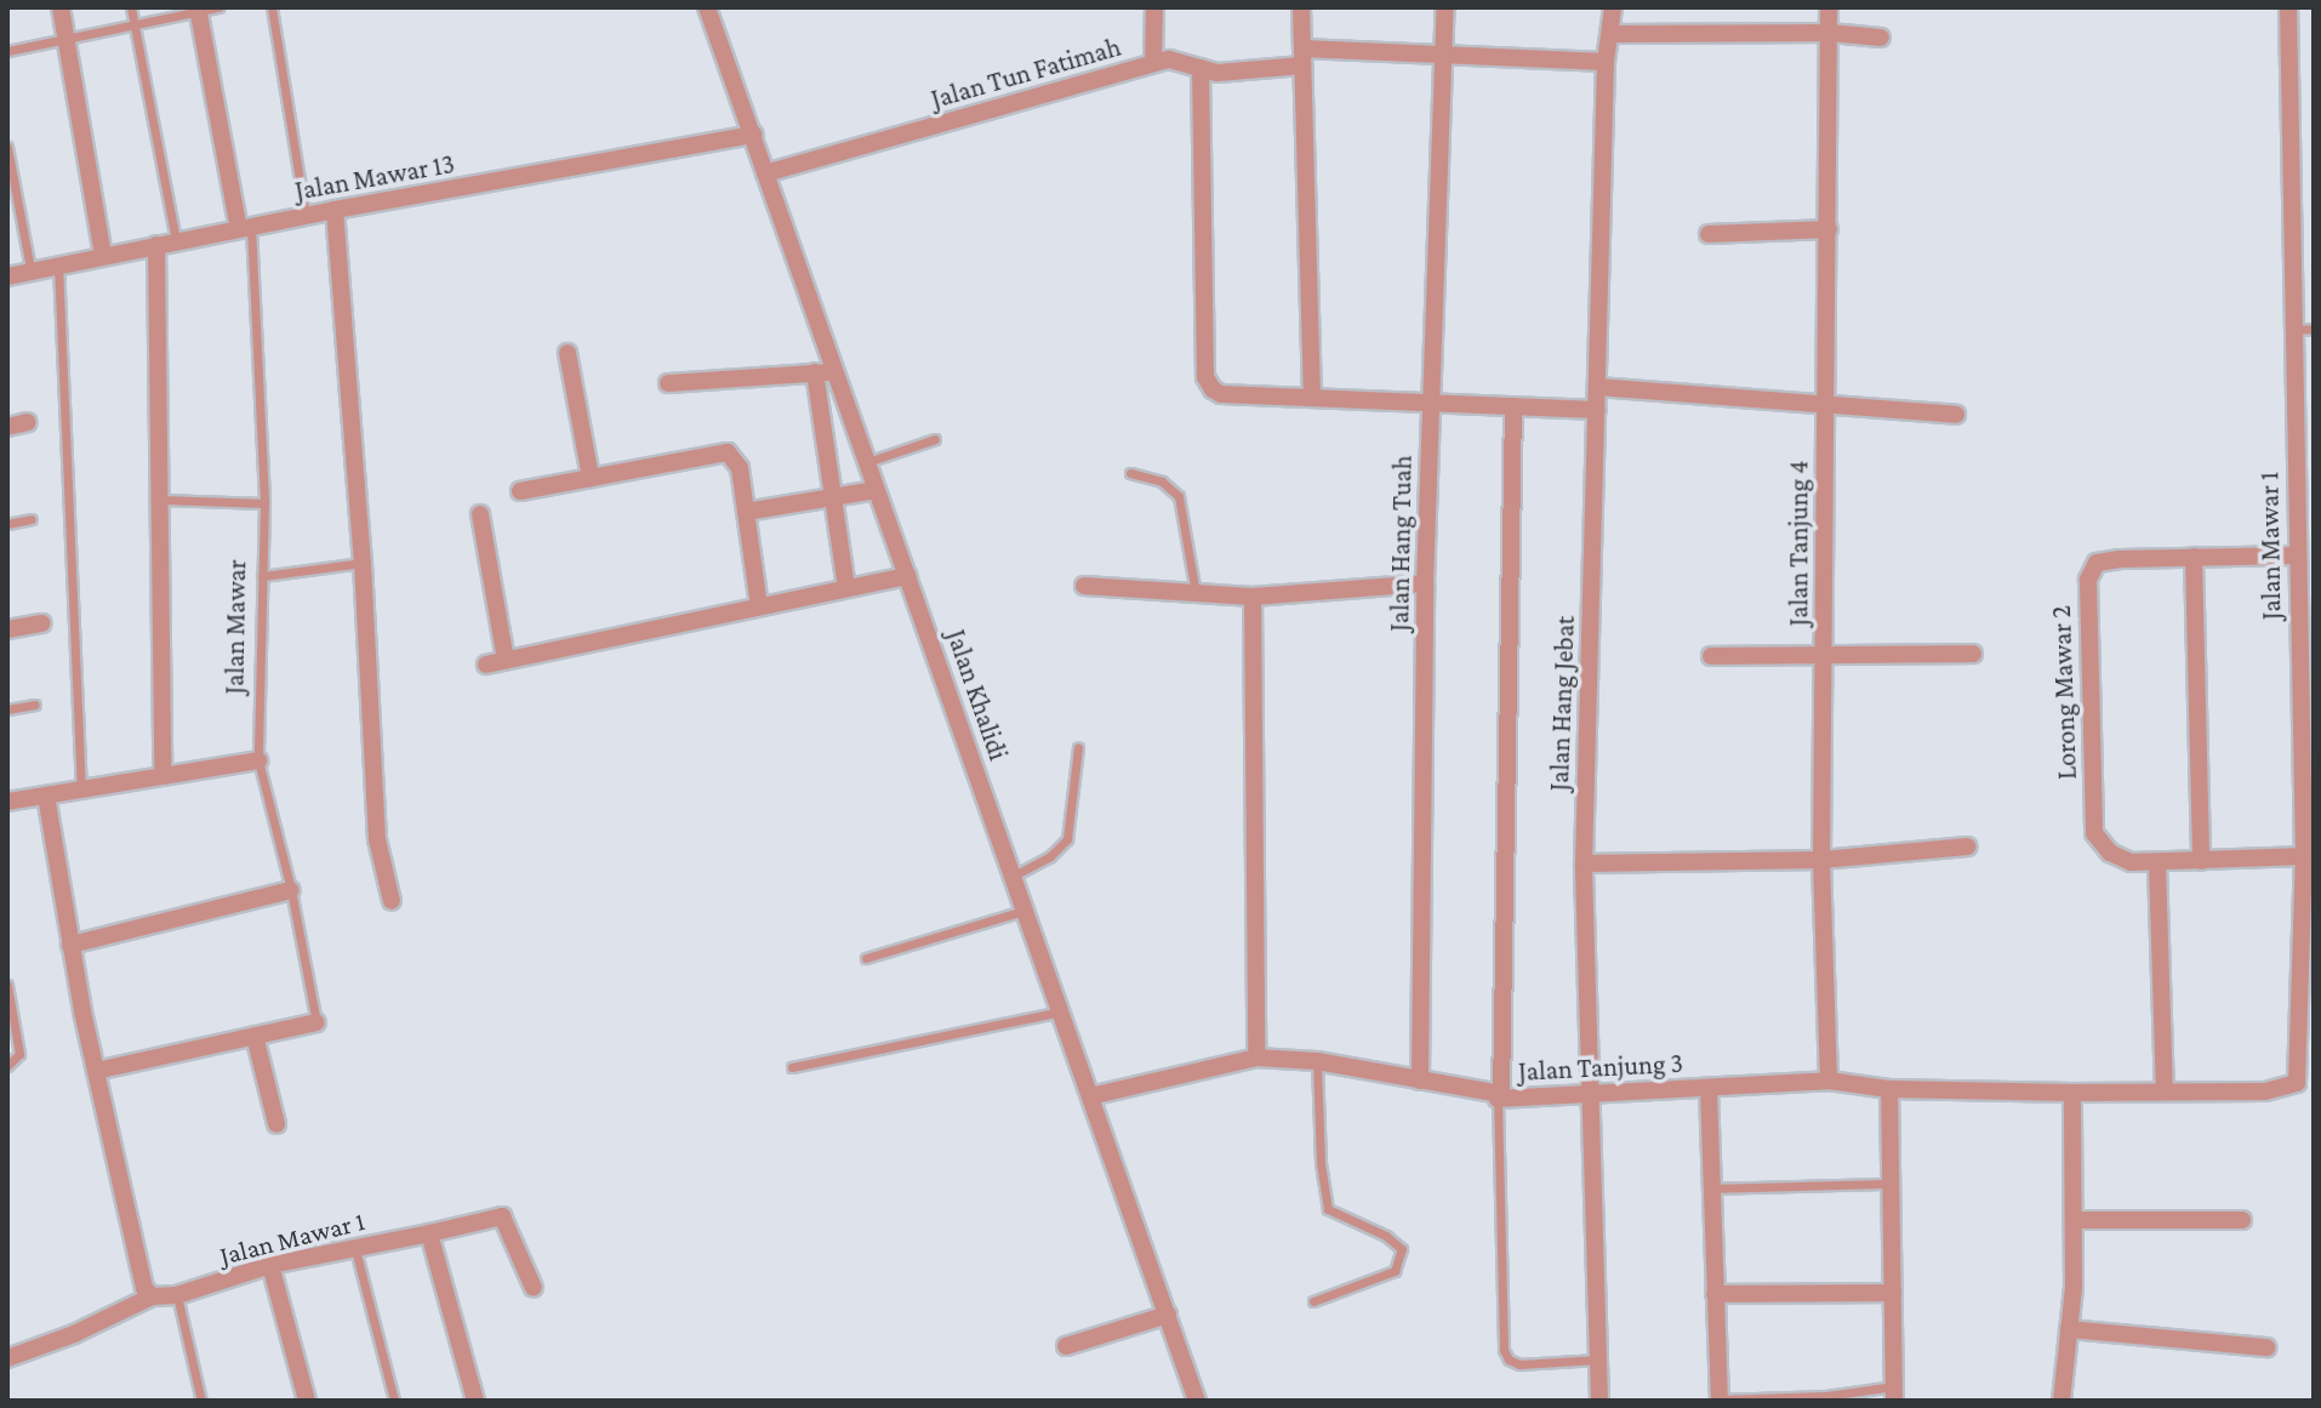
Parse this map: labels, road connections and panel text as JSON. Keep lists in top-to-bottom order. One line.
{"streets":{"street":["Jalan Tun Fatimah","Jalan Mawar 13","Jalan Hang Tuah","Jalan Tanjung 4","Jalan Mawar 1","Lorong Mawar 2","Jalan Khalidi","Jalan Hang Jebat","Jalan Tanjung 3"],"lane":["Jalan Mawar"]},"crossings":[["Jalan Tun Fatimah","Jalan Hang Tuah"],["Jalan Tun Fatimah","Jalan Khalidi"],["Jalan Tun Fatimah","Jalan Hang Jebat"],["Jalan Mawar 13","Jalan Mawar"],["Jalan Mawar 13","Jalan Khalidi"],["Jalan Hang Tuah","Jalan Tanjung 3"],["Jalan Tanjung 4","Jalan Tanjung 3"],["Jalan Mawar 1","Lorong Mawar 2"],["Jalan Mawar 1","Jalan Tanjung 3"],["Jalan Khalidi","Jalan Tanjung 3"],["Jalan Hang Jebat","Jalan Tanjung 3"]]}
